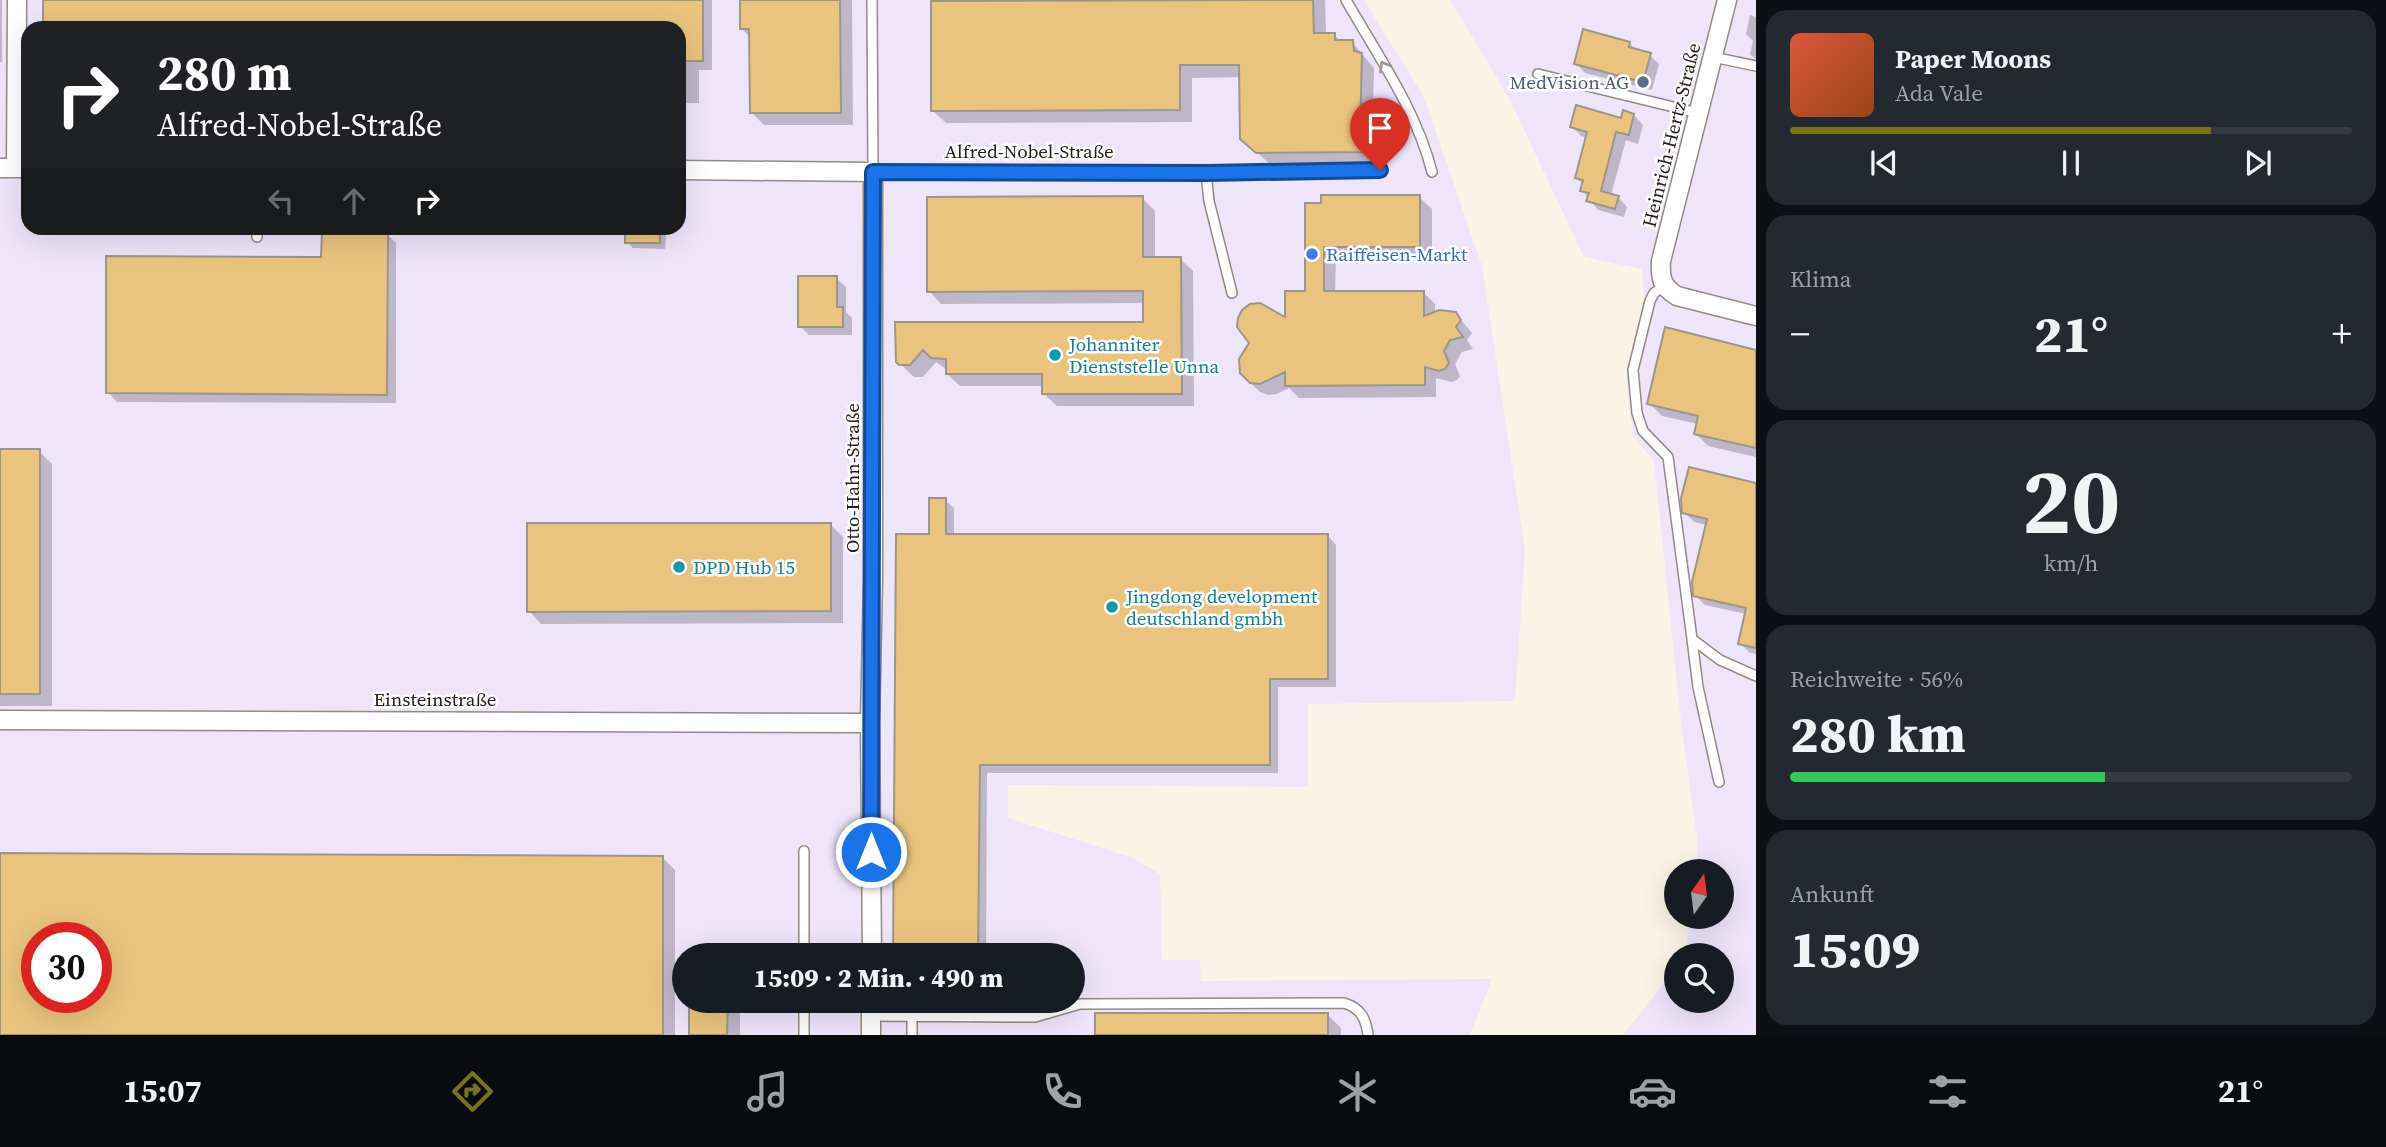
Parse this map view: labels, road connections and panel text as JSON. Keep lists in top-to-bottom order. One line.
{"streets":{"street":["Heinrich-Hertz-Straße","Alfred-Nobel-Straße","Otto-Hahn-Straße","Einsteinstraße"]},"crossings":[["Alfred-Nobel-Straße","Otto-Hahn-Straße"],["Otto-Hahn-Straße","Einsteinstraße"]],"places":["MedVision AG","Raiffeisen-Markt","Johanniter Dienststelle Unna","DPD Hub 15","Jingdong development deutschland gmbh"],"north":"top","page":{"turn":["280 m","Alfred-Nobel-Straße"],"song":["Paper Moons","Ada Vale"],"tile":["Klima",["20","km/h"],["Reichweite · 56%","280 km"],["Ankunft","15:09"]],"heat":["−","21°","+"],"limit":"30","trip":"15:09 · 2 Min. · 490 m","tabs":["15:07","21°"]}}
